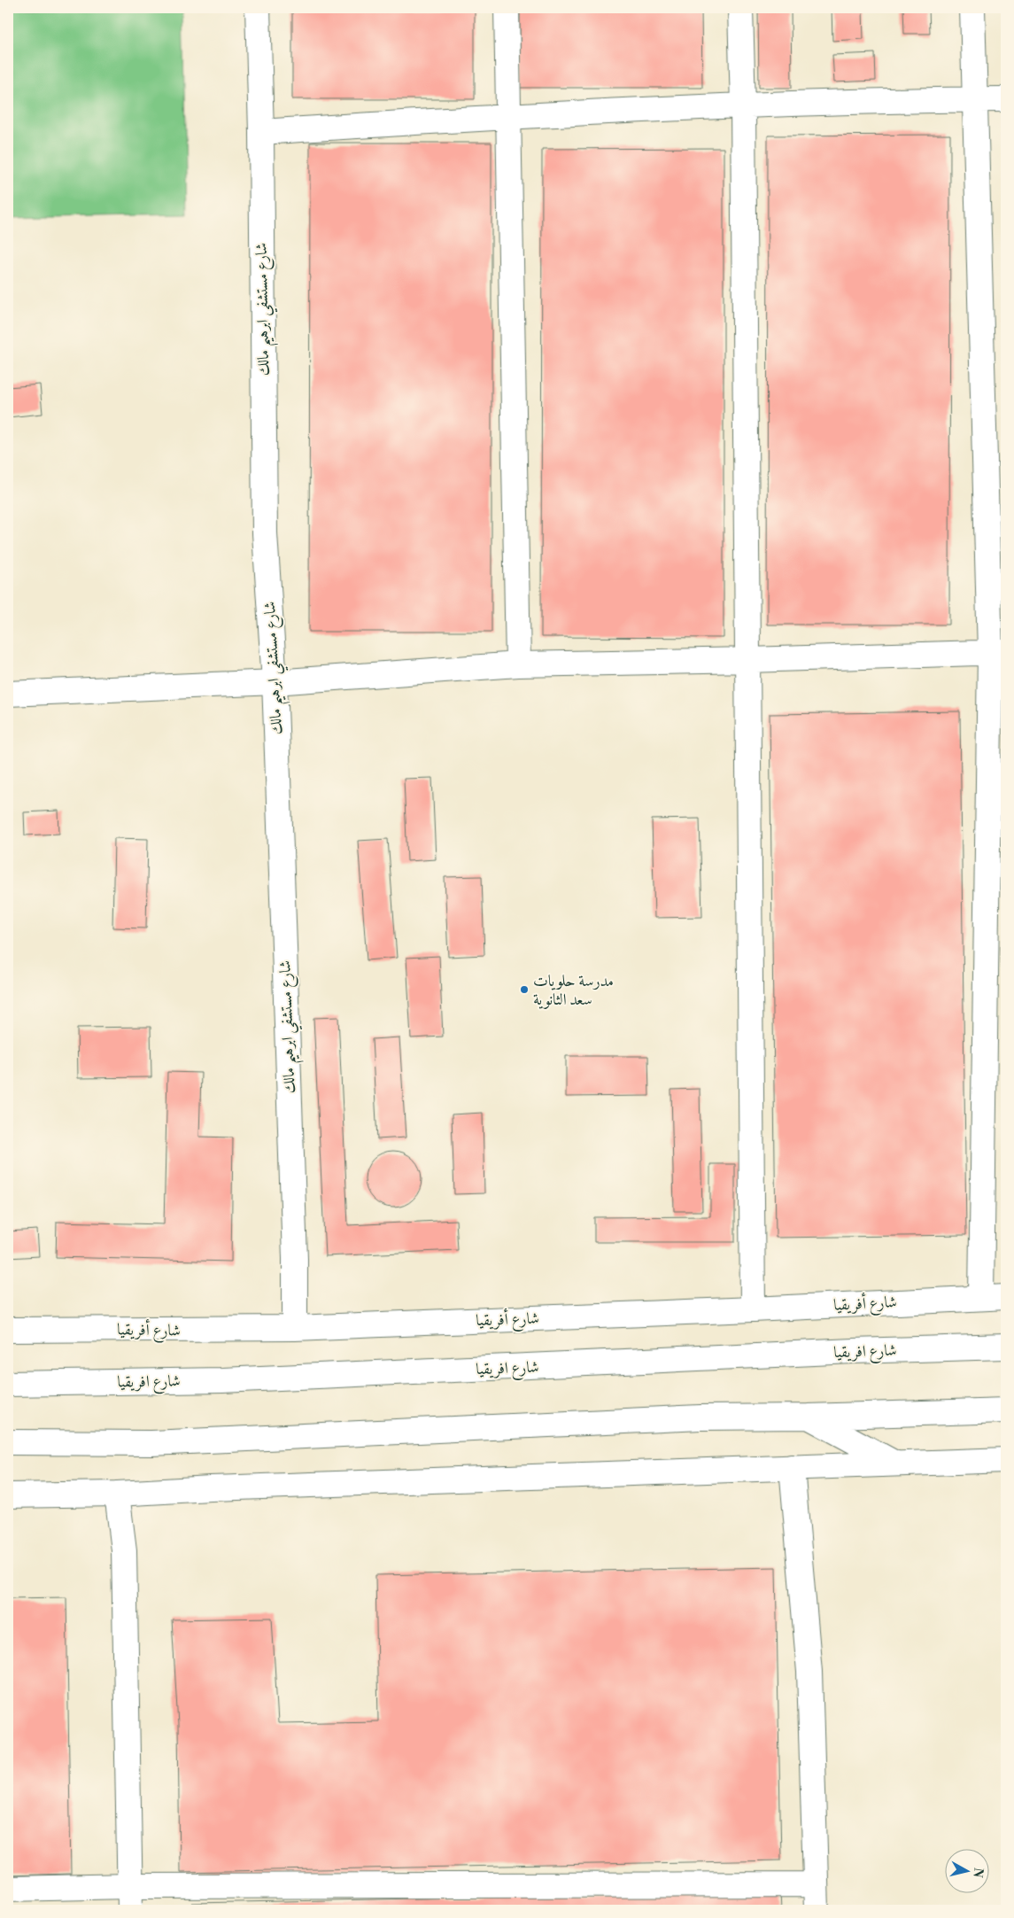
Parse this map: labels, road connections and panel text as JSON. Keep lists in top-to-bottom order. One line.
{"streets":{"main road":["شارع مستشفي ابرهيم مالك","شارع أفريقيا","شارع افريقيا"]},"crossings":[["شارع مستشفي ابرهيم مالك","شارع أفريقيا"]],"places":["مدرسة حلويات سعد الثانوية"],"north":"right"}
